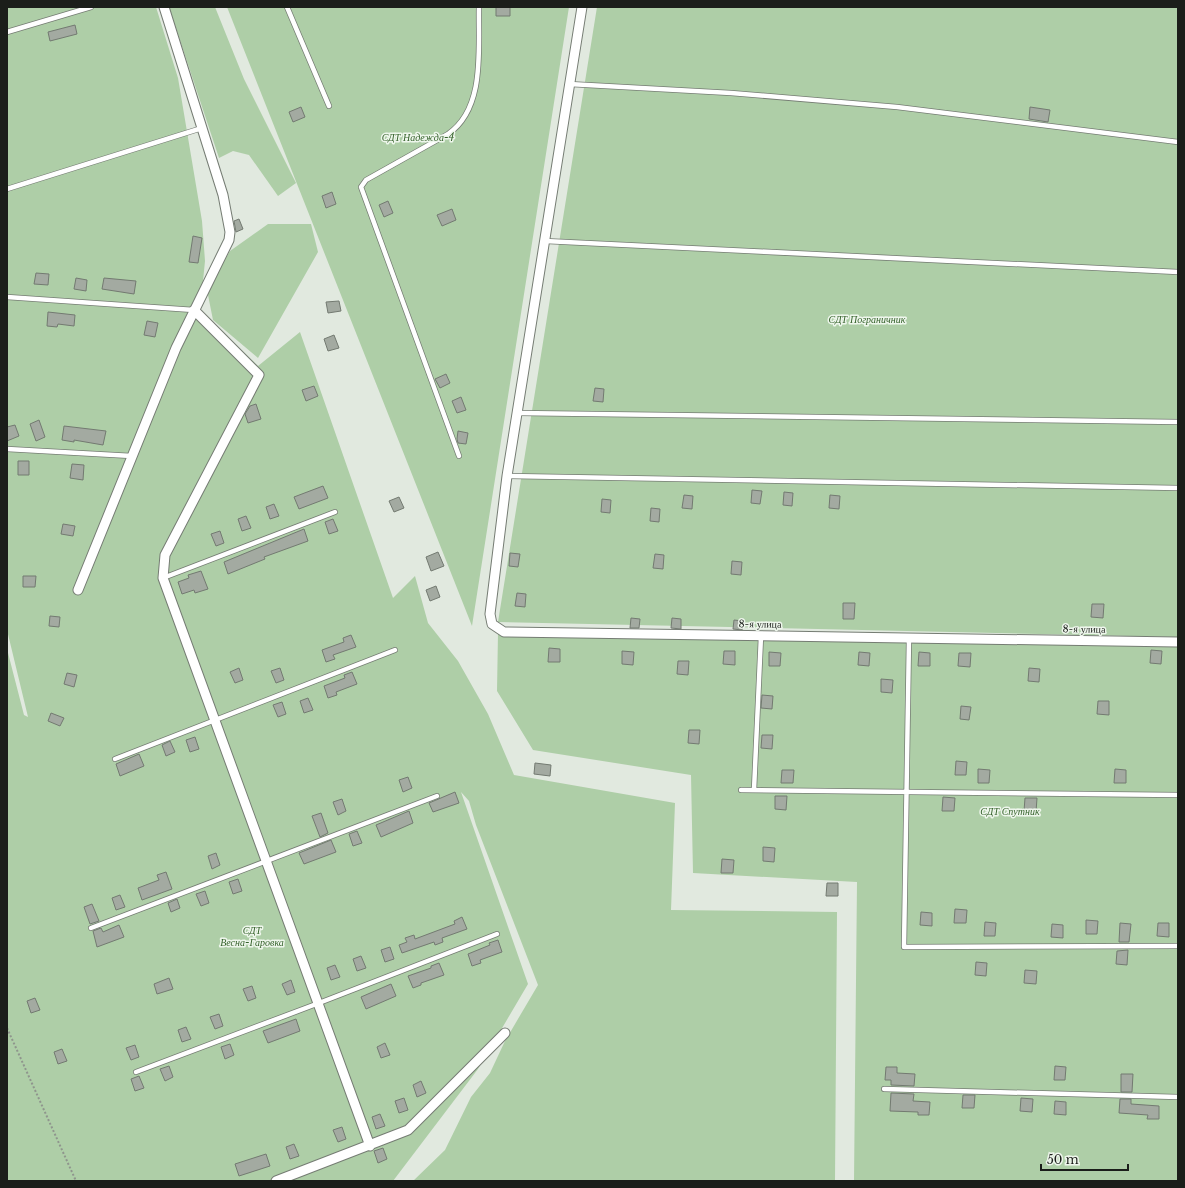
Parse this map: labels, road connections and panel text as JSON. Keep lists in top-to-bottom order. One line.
{"streets":{"street":["8-я улица"]},"parks":["СДТ Надежда-4","СДТ Пограничник","СДТ Спутник","СДТ Весна-Гаровка"],"scale_bar":"50 m"}
